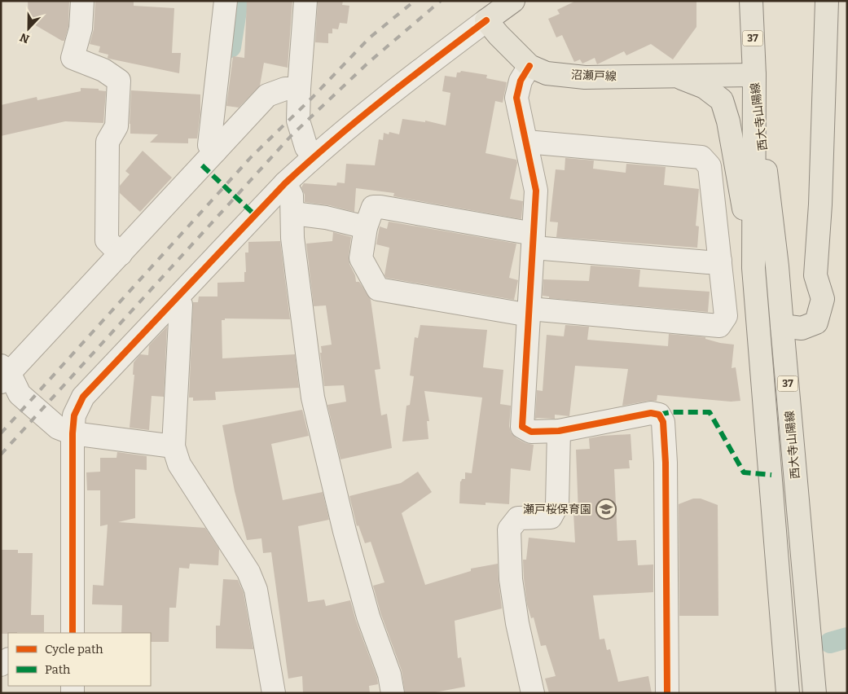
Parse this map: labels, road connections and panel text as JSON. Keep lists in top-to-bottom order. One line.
{"streets":{"main road":["37","沼瀬戸線","西大寺山陽線"]},"crossings":[["沼瀬戸線","西大寺山陽線"]],"places":{"school or university":["瀬戸桜保育園"]},"legend":["Cycle path","Path"],"north":"bottom"}
